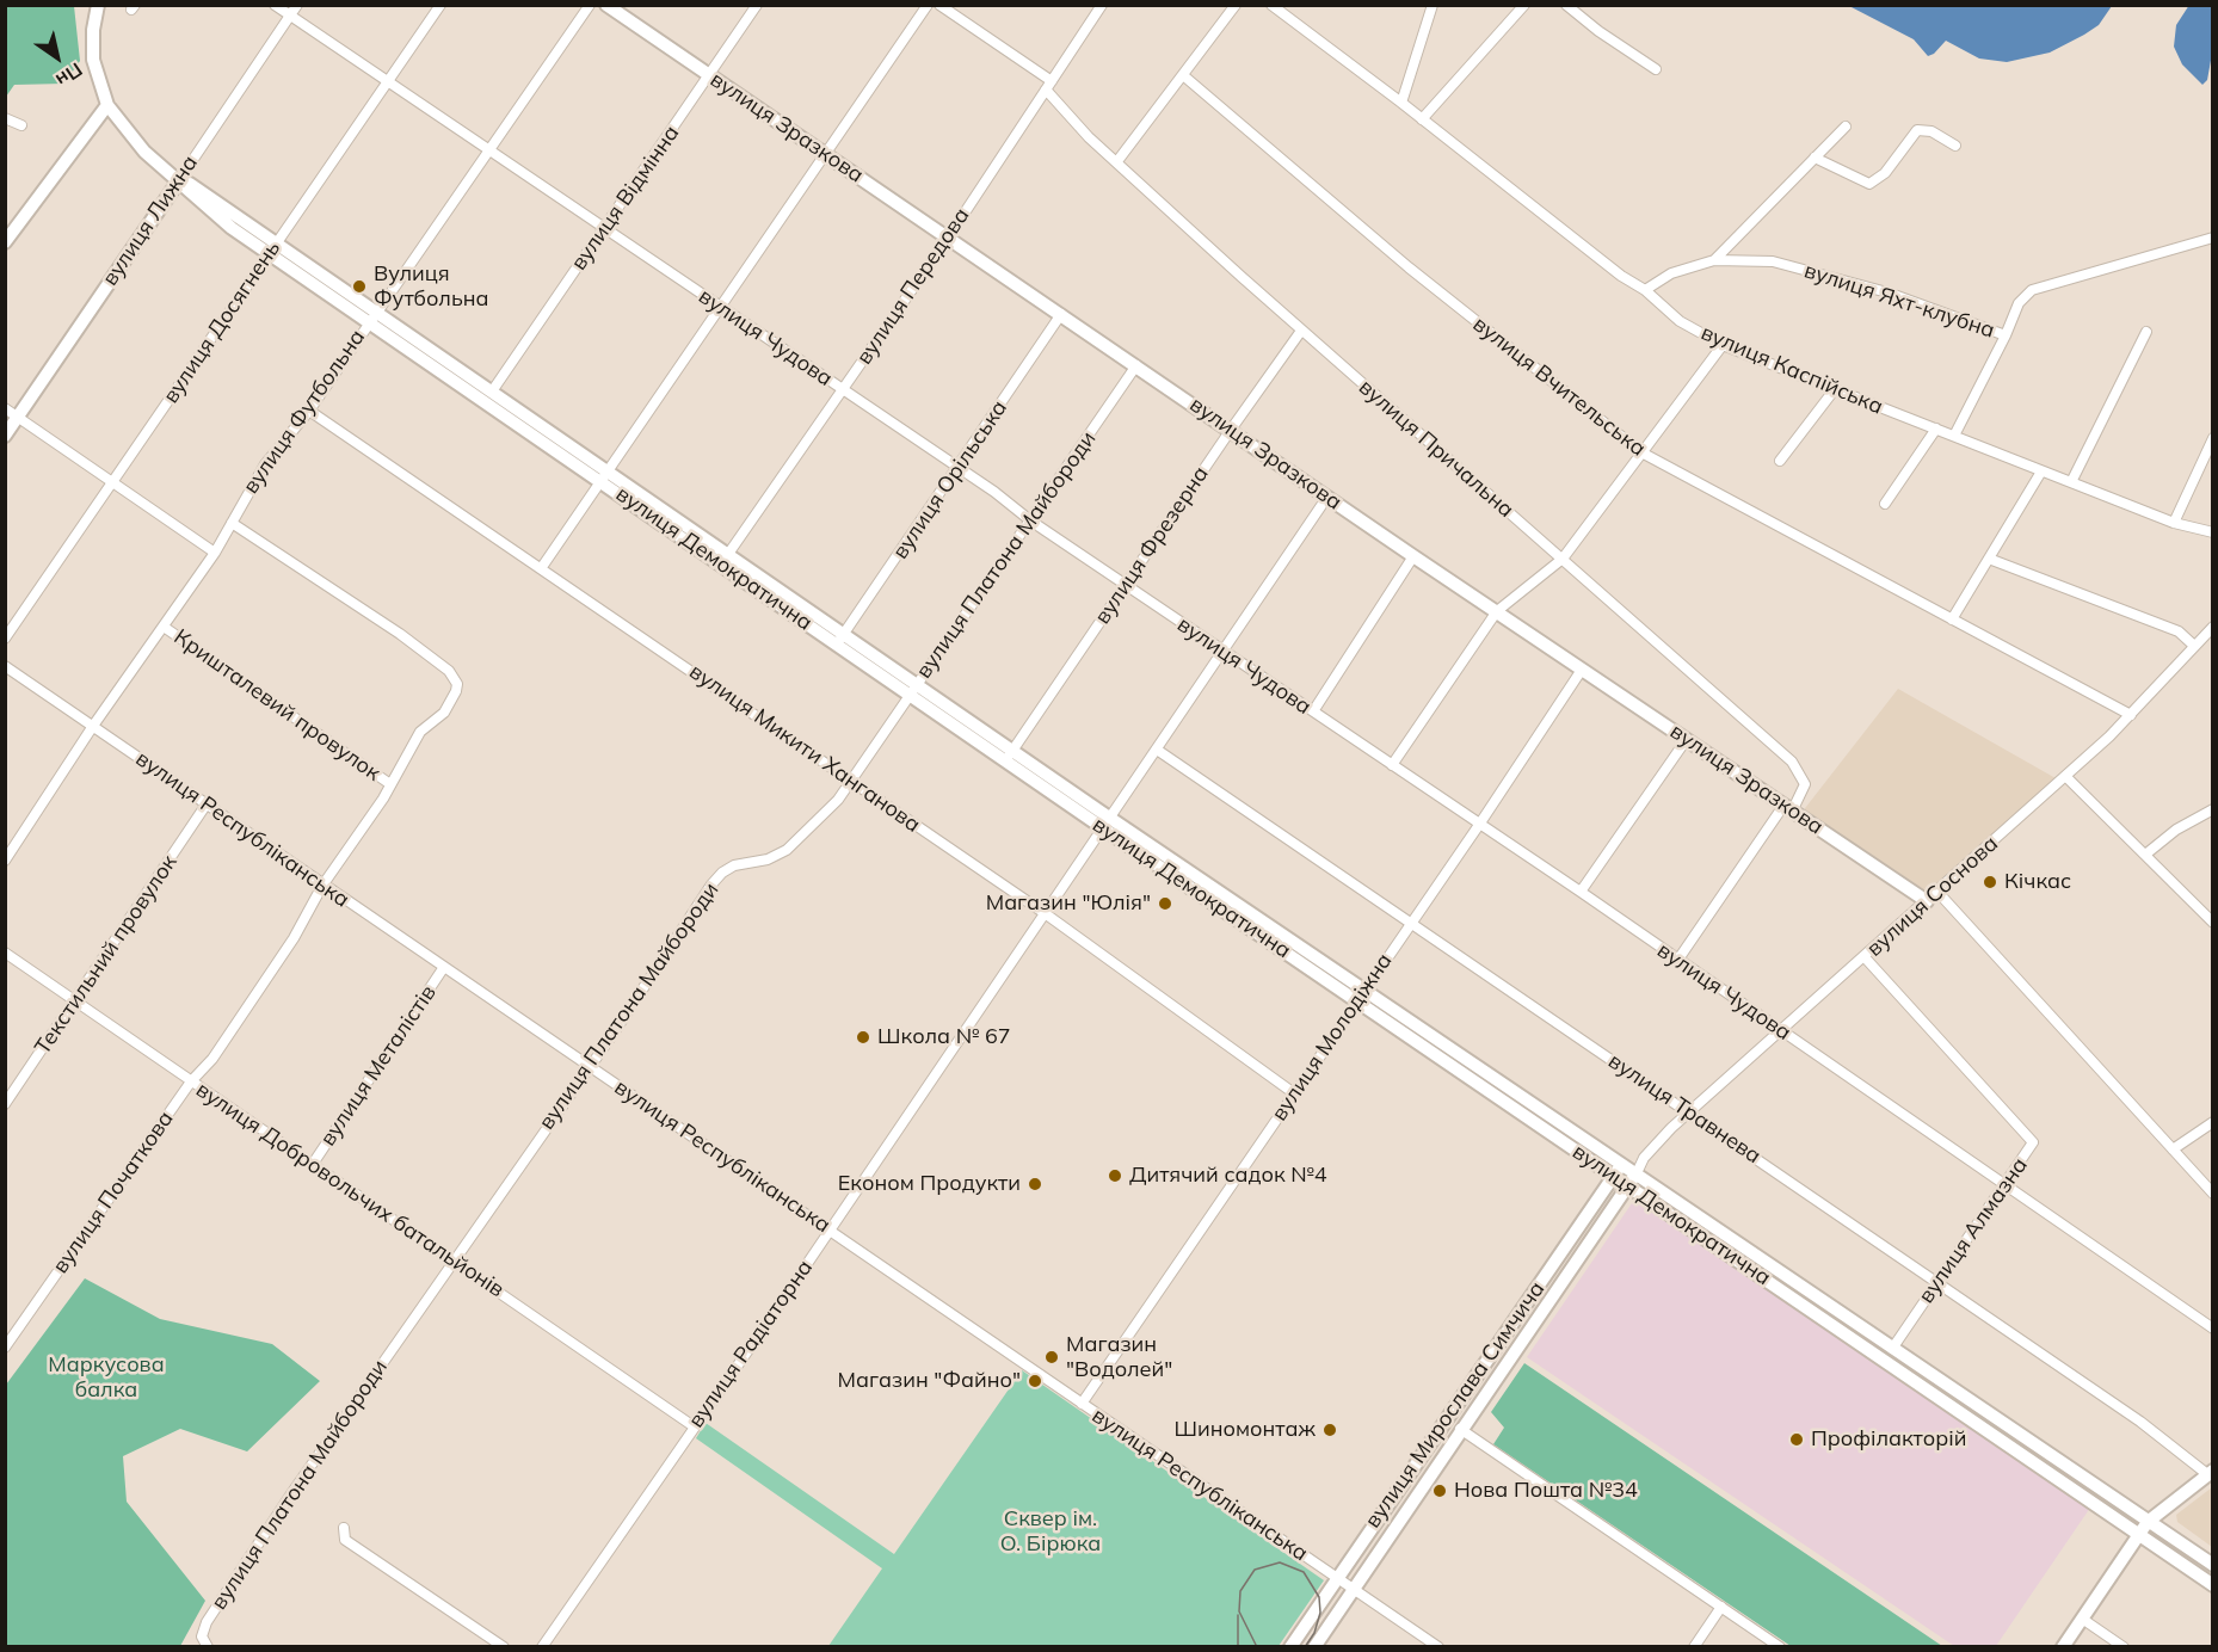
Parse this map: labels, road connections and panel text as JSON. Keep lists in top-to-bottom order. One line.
{"streets":{"street":["вулиця Зразкова","вулиця Відмінна","вулиця Лижна","вулиця Передова","вулиця Яхт-клубна","вулиця Досягнень","вулиця Чудова","вулиця Каспійська","вулиця Вчительська","вулиця Футбольна","вулиця Причальна","вулиця Орільська","вулиця Фрезерна","вулиця Платона Майбороди","вулиця Демократична","Кришталевий провулок","вулиця Микити Ханганова","вулиця Республіканська","вулиця Соснова","Текстильний провулок","вулиця Молодіжна","вулиця Металістів","вулиця Травнева","вулиця Добровольчих батальйонів","вулиця Початкова","вулиця Алмазна","вулиця Радіаторна","вулиця Мирослава Симчича"]},"crossings":[["вулиця Зразкова","вулиця Відмінна"],["вулиця Зразкова","вулиця Передова"],["вулиця Зразкова","вулиця Причальна"],["вулиця Зразкова","вулиця Орільська"],["вулиця Зразкова","вулиця Фрезерна"],["вулиця Зразкова","вулиця Платона Майбороди"],["вулиця Зразкова","вулиця Соснова"],["вулиця Зразкова","вулиця Молодіжна"],["вулиця Зразкова","вулиця Радіаторна"],["вулиця Відмінна","вулиця Чудова"],["вулиця Відмінна","вулиця Демократична"],["вулиця Лижна","вулиця Чудова"],["вулиця Лижна","вулиця Демократична"],["вулиця Передова","вулиця Чудова"],["вулиця Передова","вулиця Причальна"],["вулиця Передова","вулиця Демократична"],["вулиця Яхт-клубна","вулиця Каспійська"],["вулиця Досягнень","вулиця Чудова"],["вулиця Досягнень","вулиця Демократична"],["вулиця Чудова","вулиця Футбольна"],["вулиця Чудова","вулиця Причальна"],["вулиця Чудова","вулиця Орільська"],["вулиця Чудова","вулиця Фрезерна"],["вулиця Чудова","вулиця Платона Майбороди"],["вулиця Чудова","вулиця Соснова"],["вулиця Чудова","вулиця Молодіжна"],["вулиця Чудова","вулиця Алмазна"],["вулиця Чудова","вулиця Радіаторна"],["вулиця Вчительська","вулиця Соснова"],["вулиця Футбольна","вулиця Демократична"],["вулиця Футбольна","Кришталевий провулок"],["вулиця Футбольна","вулиця Микити Ханганова"],["вулиця Футбольна","вулиця Республіканська"],["вулиця Футбольна","вулиця Початкова"],["вулиця Причальна","вулиця Фрезерна"],["вулиця Орільська","вулиця Демократична"],["вулиця Фрезерна","вулиця Демократична"],["вулиця Платона Майбороди","вулиця Демократична"],["вулиця Платона Майбороди","вулиця Микити Ханганова"],["вулиця Платона Майбороди","вулиця Республіканська"],["вулиця Платона Майбороди","вулиця Добровольчих батальйонів"],["вулиця Демократична","вулиця Молодіжна"],["вулиця Демократична","вулиця Алмазна"],["вулиця Демократична","вулиця Радіаторна"],["вулиця Демократична","вулиця Мирослава Симчича"],["Кришталевий провулок","вулиця Початкова"],["вулиця Микити Ханганова","вулиця Молодіжна"],["вулиця Микити Ханганова","вулиця Радіаторна"],["вулиця Республіканська","Текстильний провулок"],["вулиця Республіканська","вулиця Молодіжна"],["вулиця Республіканська","вулиця Металістів"],["вулиця Республіканська","вулиця Початкова"],["вулиця Республіканська","вулиця Радіаторна"],["вулиця Республіканська","вулиця Мирослава Симчича"],["вулиця Соснова","вулиця Травнева"],["вулиця Соснова","вулиця Алмазна"],["Текстильний провулок","вулиця Добровольчих батальйонів"],["вулиця Молодіжна","вулиця Травнева"],["вулиця Металістів","вулиця Добровольчих батальйонів"],["вулиця Травнева","вулиця Алмазна"],["вулиця Травнева","вулиця Радіаторна"],["вулиця Добровольчих батальйонів","вулиця Початкова"],["вулиця Добровольчих батальйонів","вулиця Радіаторна"]],"parks":["Маркусова балка","Сквер ім. О. Бірюка"],"places":["Вулиця Футбольна","Кічкас","Магазин \"Юлія\"","Школа № 67","Дитячий садок №4","Економ Продукти","Магазин \"Водолей\"","Магазин \"Файно\"","Шиномонтаж","Профілакторій","Нова Пошта №34"],"north":"bottom right"}
